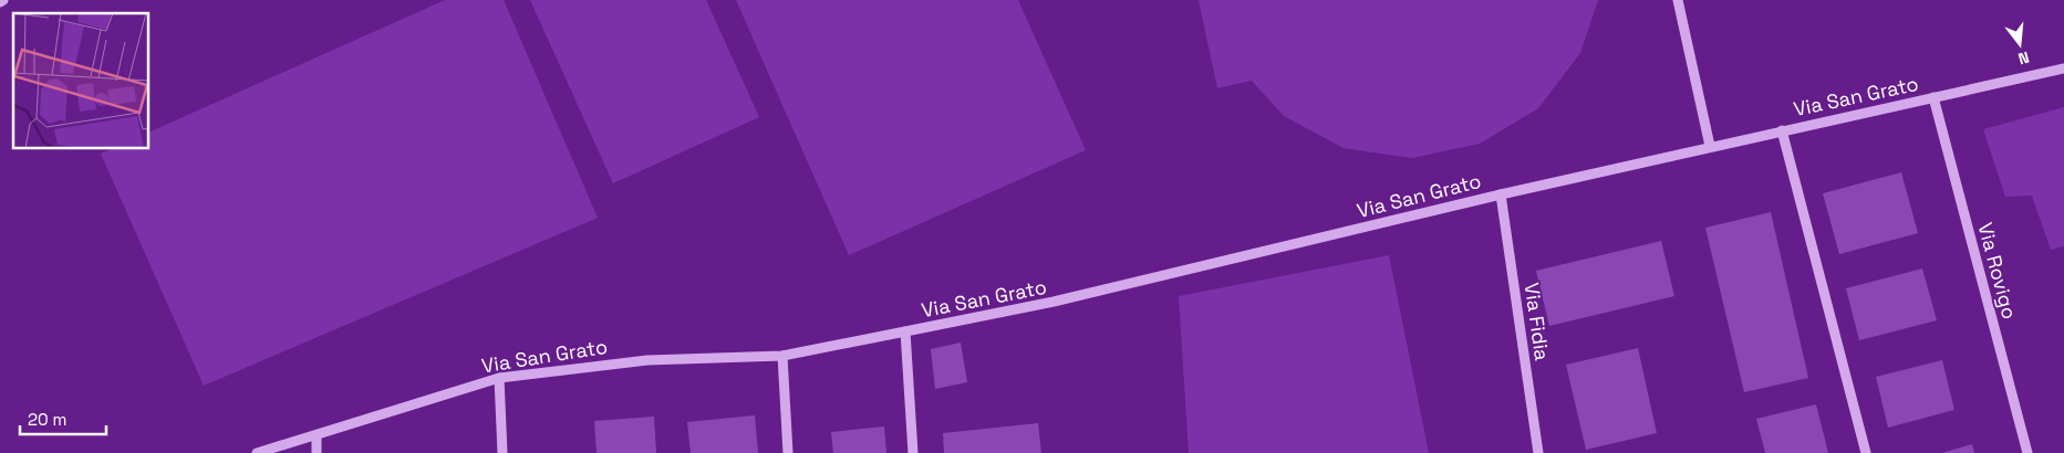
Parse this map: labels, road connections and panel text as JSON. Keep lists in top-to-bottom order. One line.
{"streets":{"street":["Via San Grato","Via Rovigo","Via Fidia"]},"crossings":[["Via San Grato","Via Rovigo"],["Via San Grato","Via Fidia"]],"scale_bar":"20 m","north":"bottom"}
